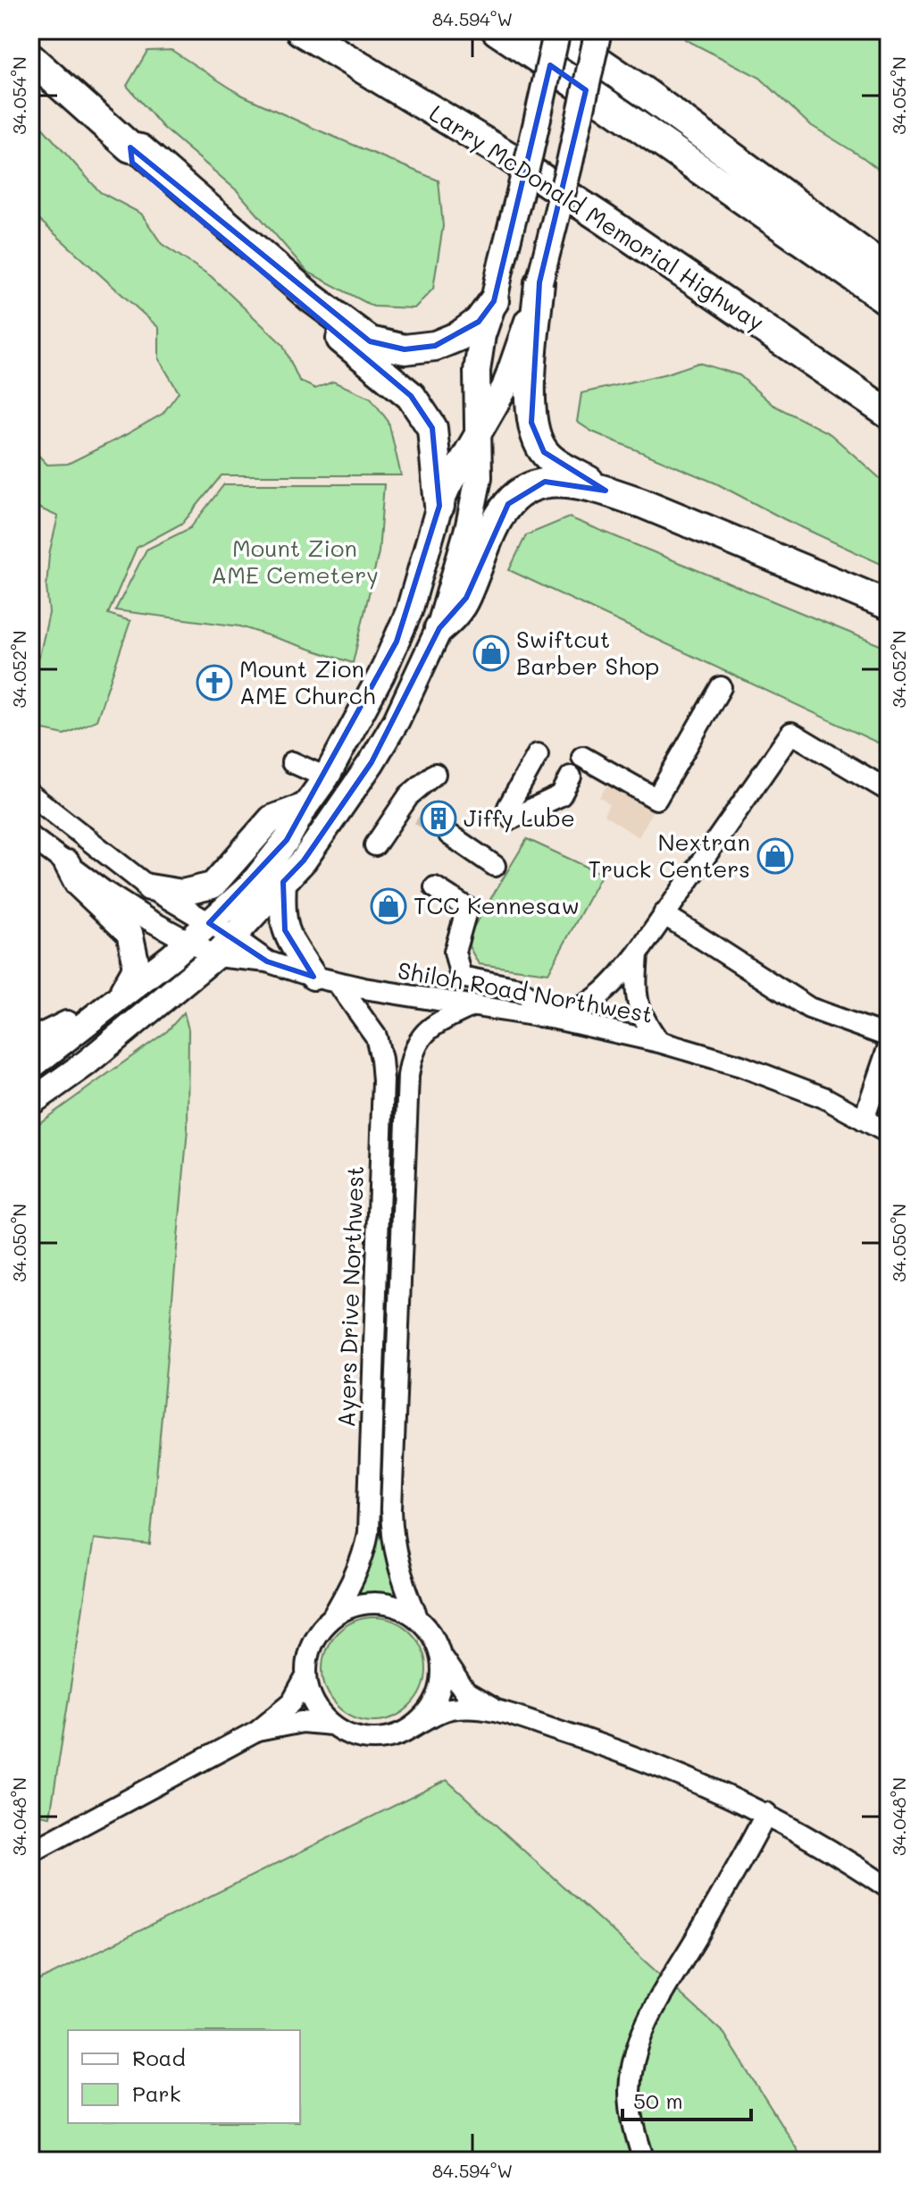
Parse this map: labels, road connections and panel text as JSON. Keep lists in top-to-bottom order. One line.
{"streets":{"highway":["Larry McDonald Memorial Highway"],"street":["Shiloh Road Northwest","Ayers Drive Northwest"]},"crossings":[["Shiloh Road Northwest","Ayers Drive Northwest"]],"parks":["Mount Zion AME Cemetery"],"places":{"shop":["Swiftcut Barber Shop","Nextran Truck Centers","TCC Kennesaw"],"church":["Mount Zion AME Church"],"building":["Jiffy Lube"]},"legend":["Road","Park"],"scale_bar":"50 m","coordinates":["84.594°W","34.054°N","34.052°N","34.050°N","34.048°N"]}
